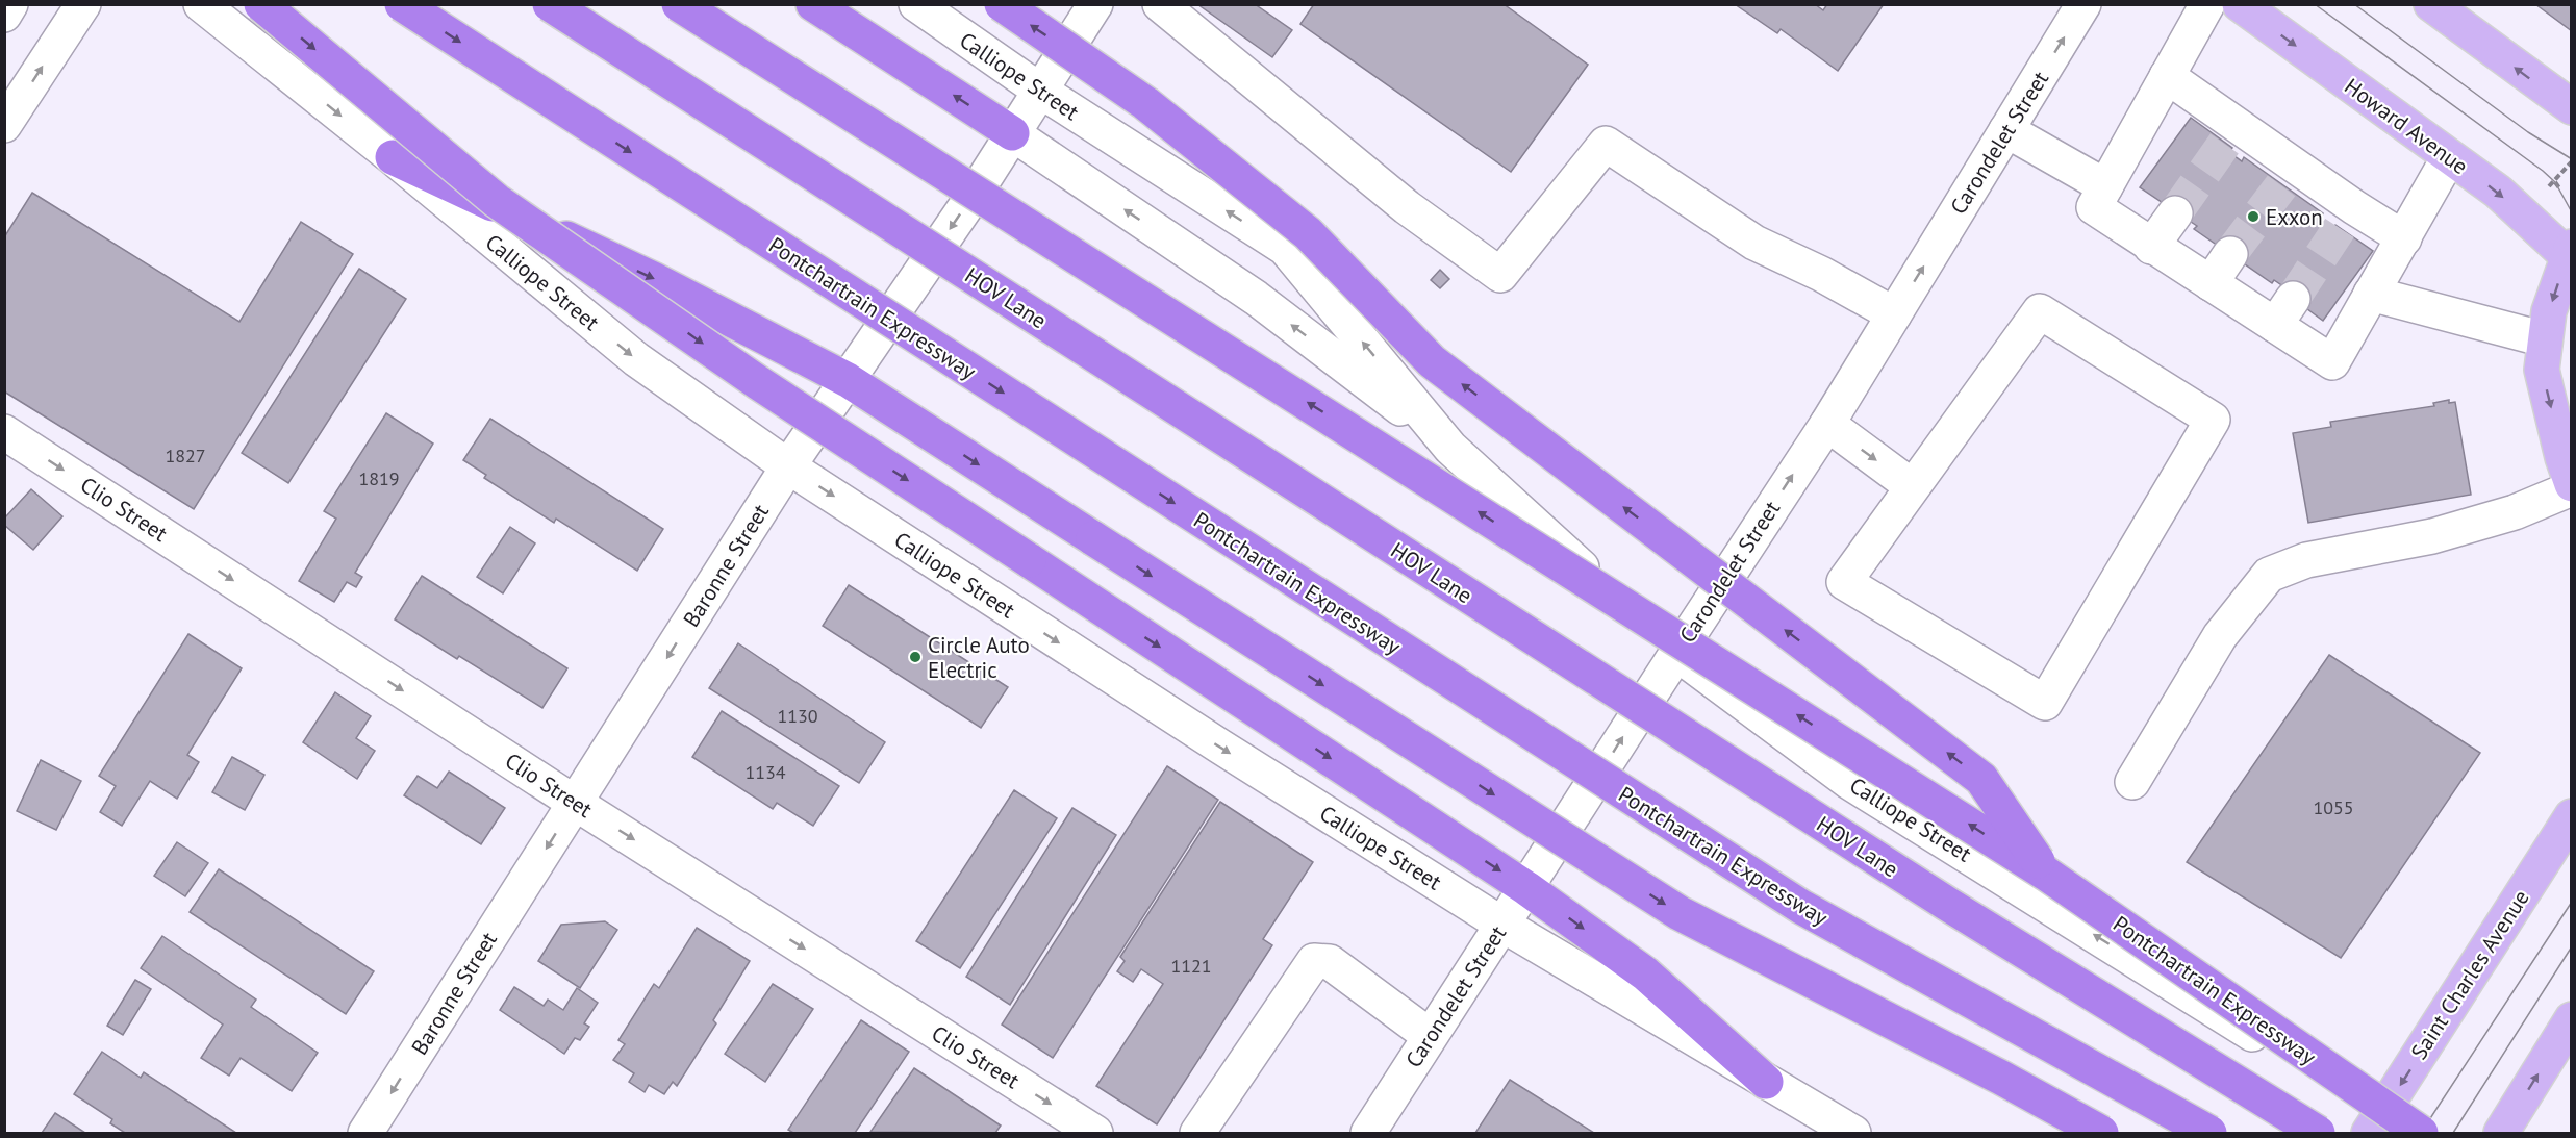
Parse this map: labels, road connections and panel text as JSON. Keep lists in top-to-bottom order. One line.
{"streets":{"highway":["HOV Lane","Pontchartrain Expressway"],"main road":["Howard Avenue","Saint Charles Avenue"],"street":["Calliope Street","Carondelet Street","Clio Street","Baronne Street"]},"crossings":[["Calliope Street","Carondelet Street"],["Calliope Street","Baronne Street"],["Calliope Street","Saint Charles Avenue"],["Clio Street","Baronne Street"]],"one_way":["Carondelet Street","Clio Street","Baronne Street"],"places":["Exxon","Circle Auto Electric"],"house_numbers":["1827","1819","1130","1134","1055","1121"]}
